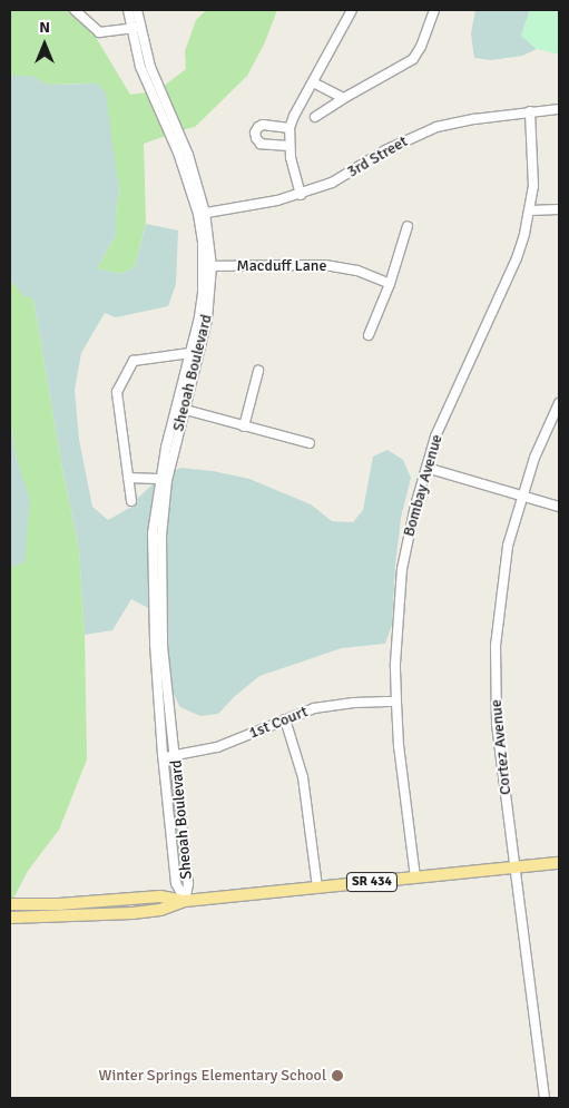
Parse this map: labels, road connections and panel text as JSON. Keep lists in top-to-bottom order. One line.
{"streets":{"main road":["SR 434"],"street":["3rd Street","Macduff Lane","Sheoah Boulevard","Bombay Avenue","1st Court","Cortez Avenue"]},"crossings":[["3rd Street","Sheoah Boulevard"],["3rd Street","Bombay Avenue"],["Macduff Lane","Sheoah Boulevard"],["Sheoah Boulevard","1st Court"],["Sheoah Boulevard","SR 434"],["Bombay Avenue","1st Court"],["Bombay Avenue","SR 434"],["Cortez Avenue","SR 434"]],"places":["Winter Springs Elementary School"],"north":"top"}
